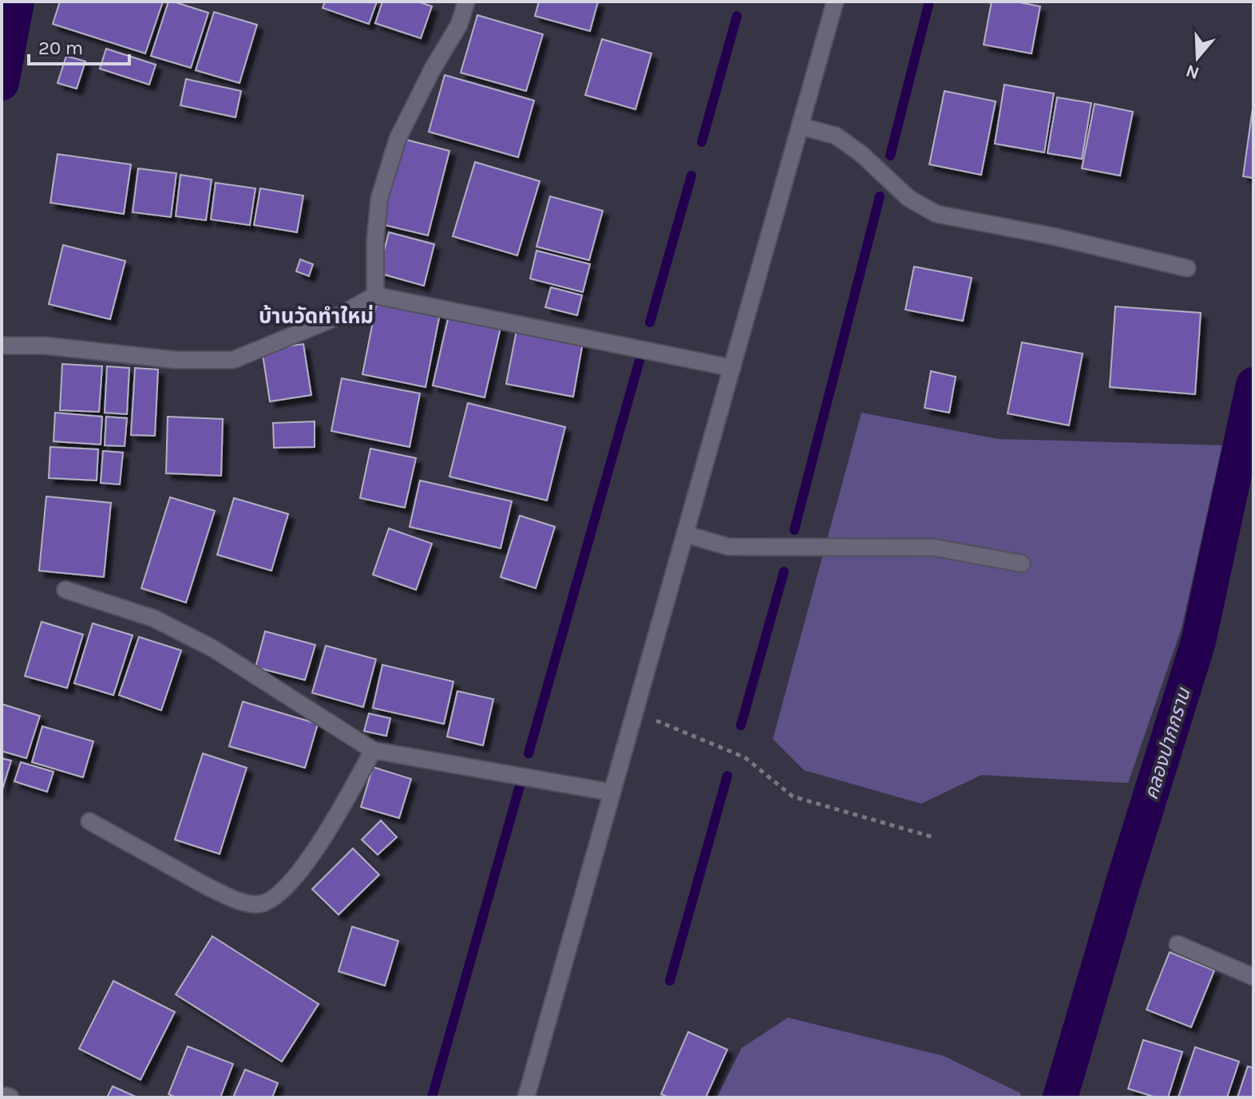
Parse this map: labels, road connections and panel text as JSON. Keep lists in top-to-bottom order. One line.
{"districts":["บ้านวัดทำใหม่"],"water":["คลองปากกราน"],"scale_bar":"20 m","north":"bottom"}
